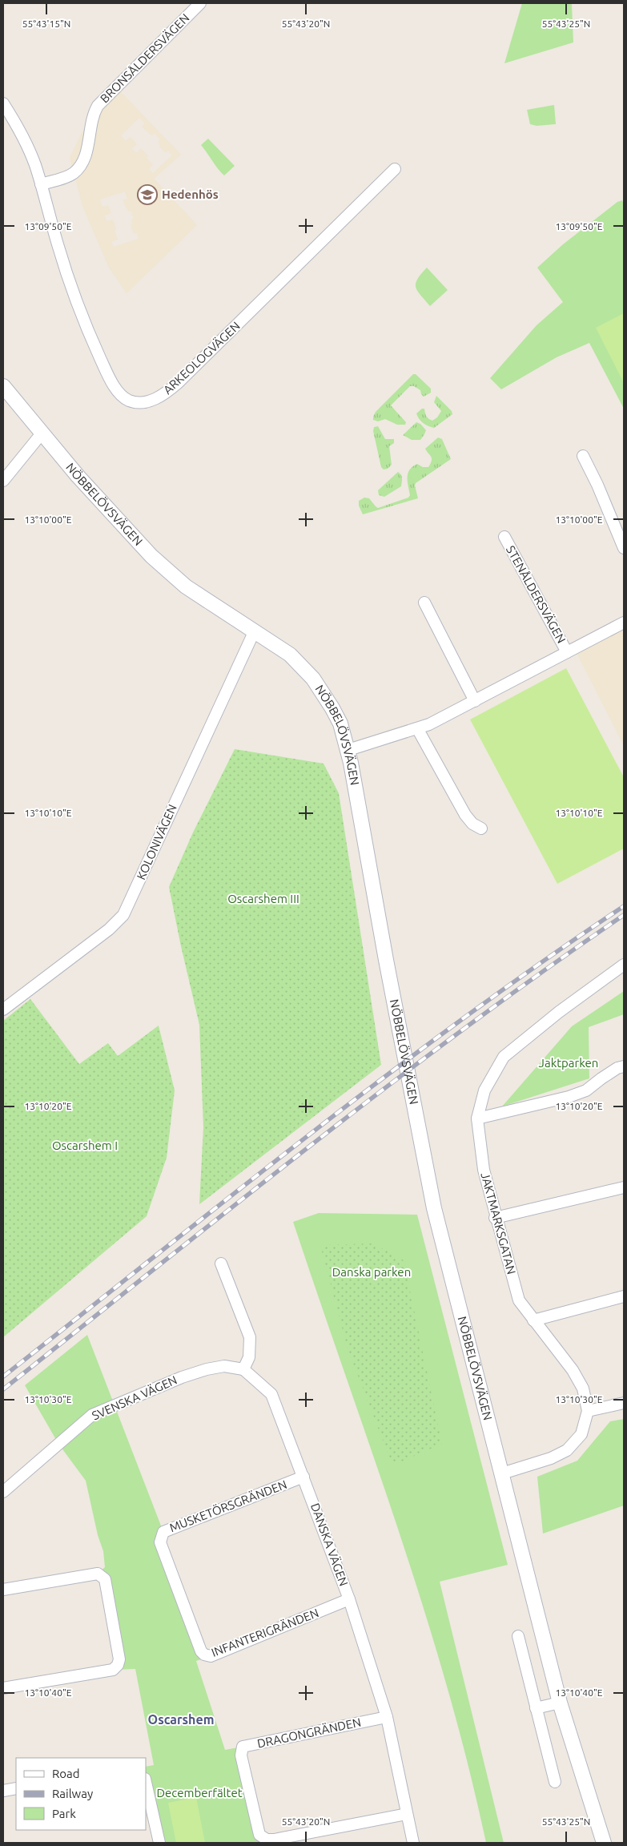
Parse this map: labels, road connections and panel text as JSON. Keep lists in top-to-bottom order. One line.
{"streets":{"street":["BRONSÅLDERSVÄGEN","ARKEOLOGVÄGEN","NÖBBELÖVSVÄGEN","STENÅLDERSVÄGEN","KOLONIVÄGEN","JAKTMARKSGATAN","SVENSKA VÄGEN","MUSKETÖRSGRÄNDEN","DANSKA VÄGEN","INFANTERIGRÄNDEN","DRAGONGRÄNDEN"]},"crossings":[["BRONSÅLDERSVÄGEN","ARKEOLOGVÄGEN"],["NÖBBELÖVSVÄGEN","STENÅLDERSVÄGEN"],["NÖBBELÖVSVÄGEN","KOLONIVÄGEN"],["NÖBBELÖVSVÄGEN","JAKTMARKSGATAN"],["SVENSKA VÄGEN","DANSKA VÄGEN"],["MUSKETÖRSGRÄNDEN","DANSKA VÄGEN"],["MUSKETÖRSGRÄNDEN","INFANTERIGRÄNDEN"],["DANSKA VÄGEN","INFANTERIGRÄNDEN"],["DANSKA VÄGEN","DRAGONGRÄNDEN"]],"districts":["Oscarshem"],"parks":["Oscarshem III","Jaktparken","Oscarshem I","Danska parken","Decemberfältet"],"places":{"school or university":["Hedenhös"]},"legend":["Road","Railway","Park"],"coordinates":["55°43'15\"N","55°43'20\"N","55°43'25\"N","13°09'50\"E","13°10'00\"E","13°10'10\"E","13°10'20\"E","13°10'30\"E","13°10'40\"E"]}
